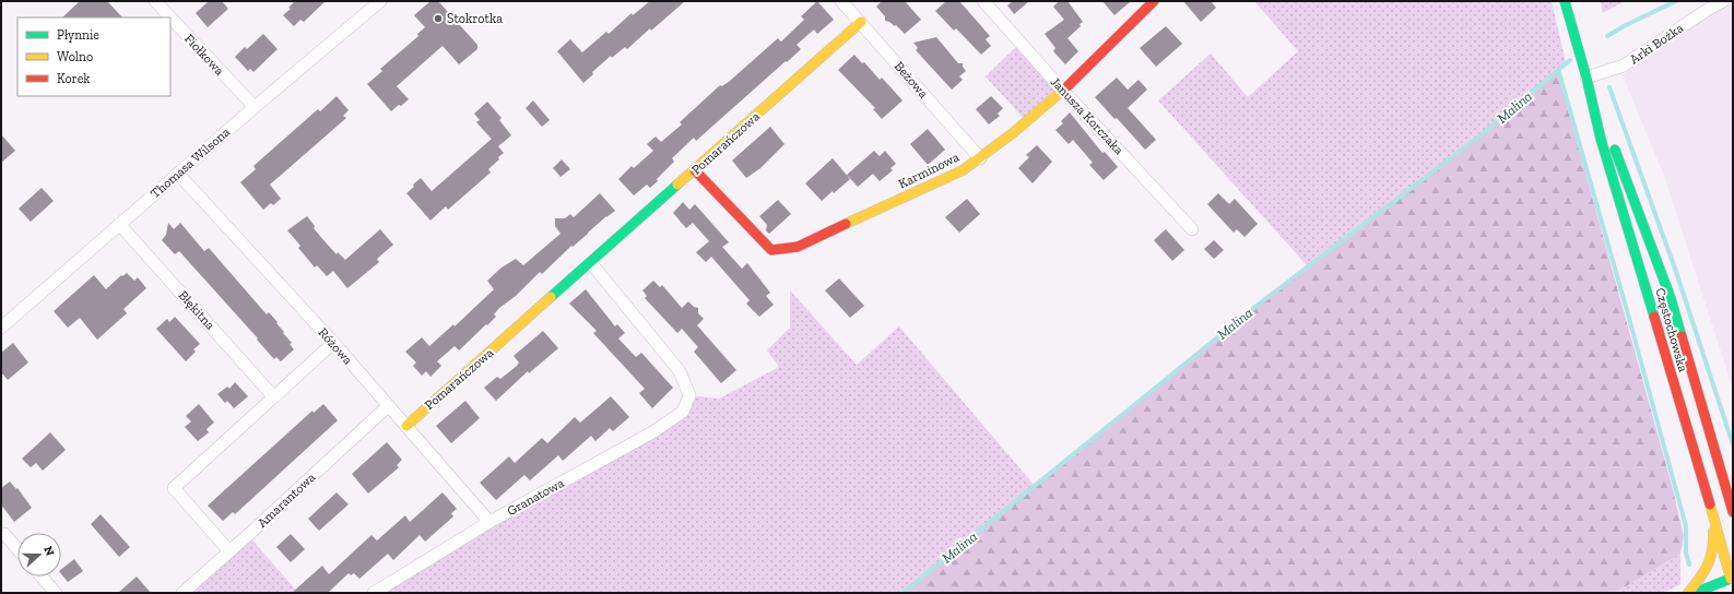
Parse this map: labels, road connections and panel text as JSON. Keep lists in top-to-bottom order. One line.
{"streets":{"main road":["Pomarańczowa","Karminowa","Częstochowska"],"street":["Arki Bożka","Fiołkowa","Beżowa","Janusza Korczaka","Thomasa Wilsona","Błękitna","Różowa","Granatowa","Amarantowa"]},"crossings":[["Arki Bożka","Częstochowska"],["Fiołkowa","Thomasa Wilsona"],["Beżowa","Pomarańczowa"],["Beżowa","Karminowa"],["Janusza Korczaka","Karminowa"],["Pomarańczowa","Karminowa"],["Pomarańczowa","Różowa"],["Pomarańczowa","Granatowa"],["Thomasa Wilsona","Błękitna"],["Thomasa Wilsona","Różowa"],["Różowa","Granatowa"],["Różowa","Amarantowa"]],"water":["Malina"],"places":["Stokrotka"],"legend":["Płynnie","Wolno","Korek"],"north":"right"}
